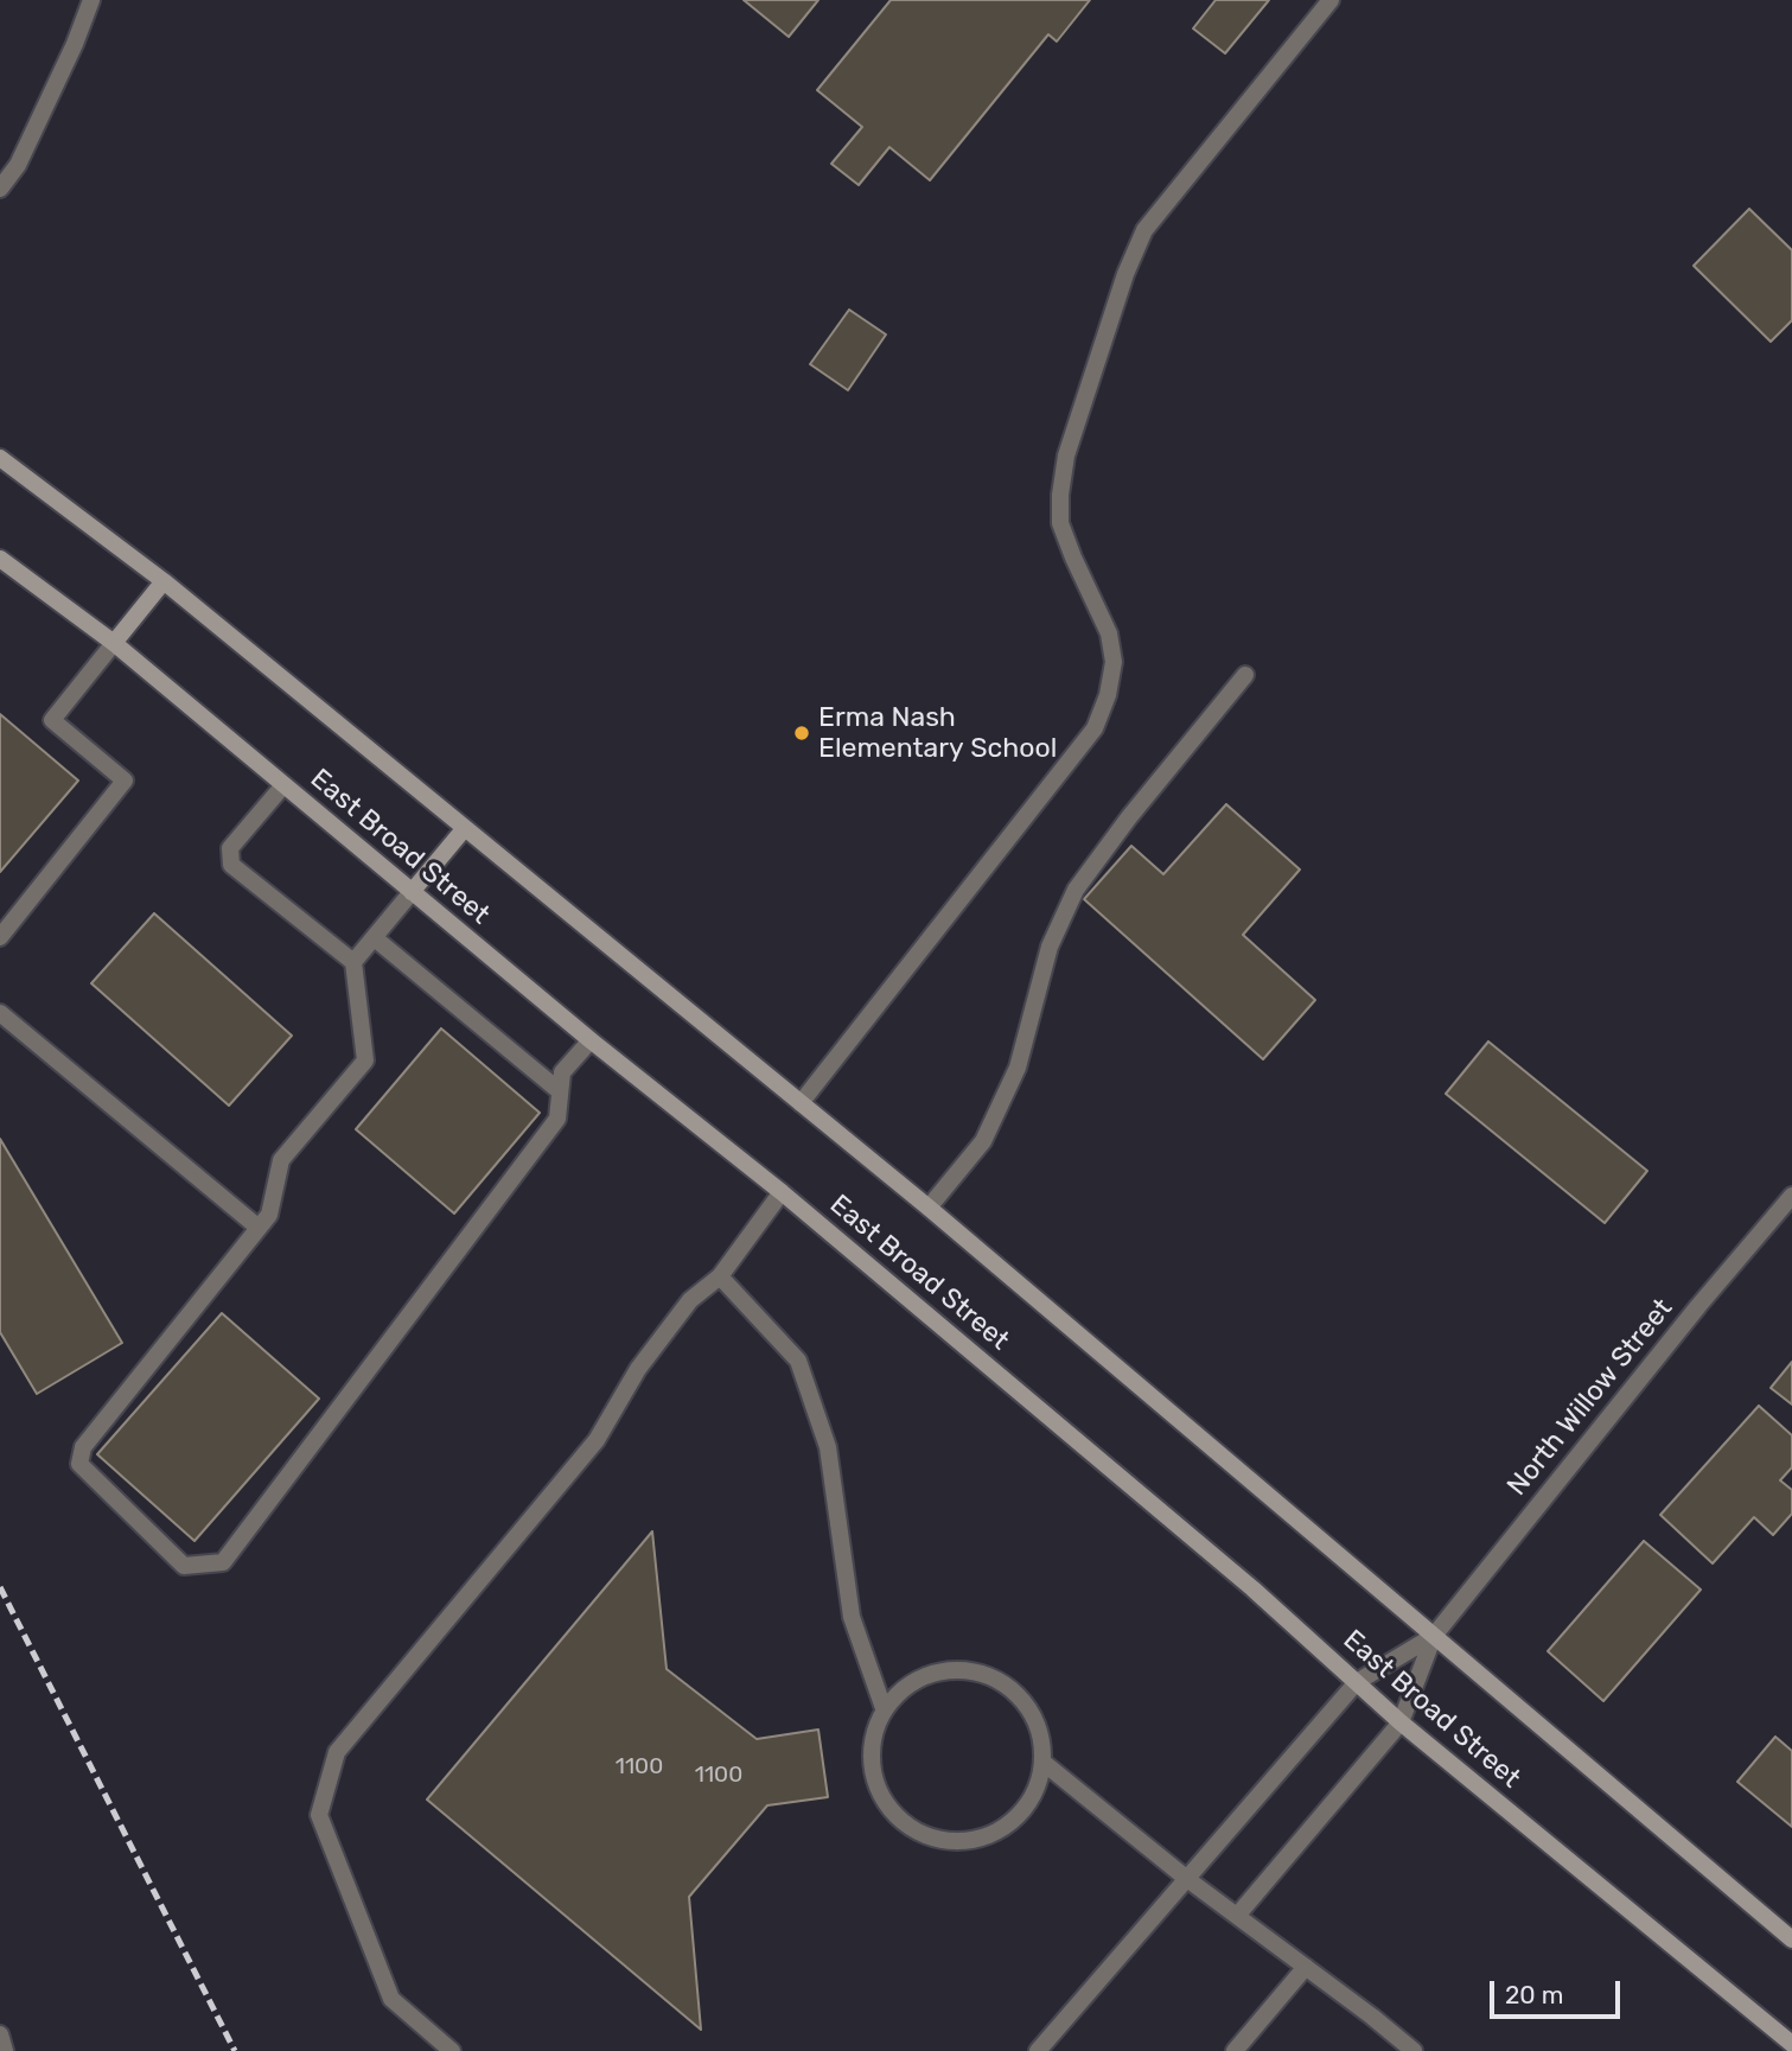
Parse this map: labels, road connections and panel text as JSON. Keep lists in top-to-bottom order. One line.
{"streets":{"main road":["East Broad Street"],"street":["North Willow Street"]},"crossings":[["East Broad Street","North Willow Street"]],"places":["Erma Nash Elementary School"],"house_numbers":["1100","1100"],"scale_bar":"20 m"}
